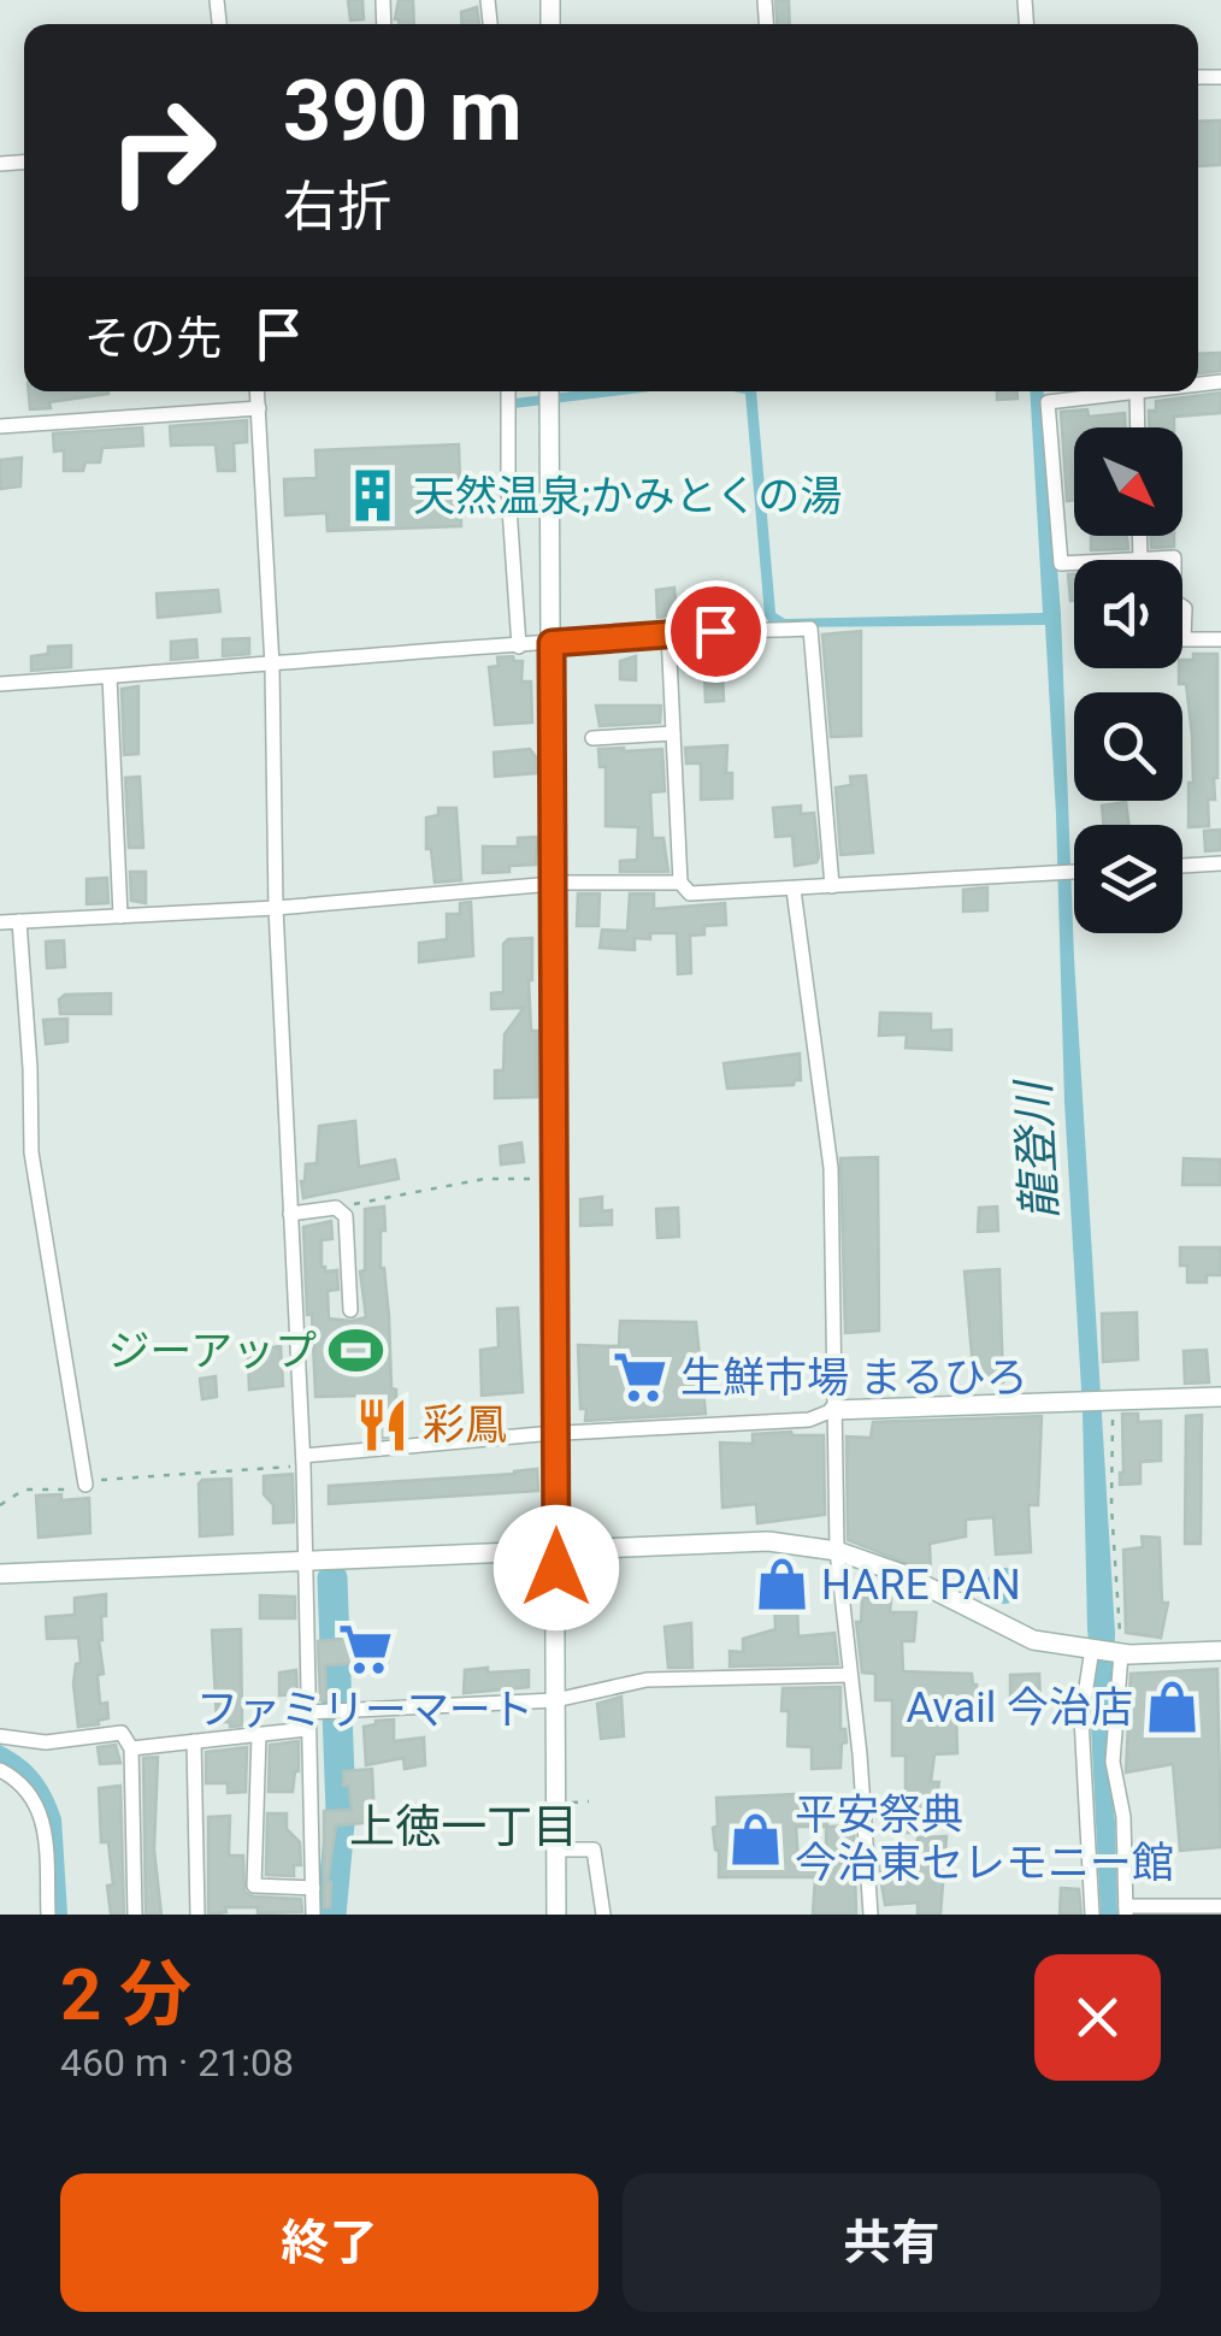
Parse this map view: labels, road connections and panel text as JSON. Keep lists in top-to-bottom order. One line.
{"districts":["上徳一丁目"],"water":["龍登川"],"places":{"building":["天然温泉;かみとくの湯"],"sports":["ジーアップ"],"supermarket":["生鮮市場 まるひろ","ファミリーマート"],"restaurant":["彩鳳"],"shop":["HARE PAN","Avail 今治店","平安祭典 今治東セレモニー館"]},"north":"bottom right","page":{"turn":["390 m","右折"],"then":"その先","heading":["2 分","460 m · 21:08"],"buttons":["終了","共有"]}}
